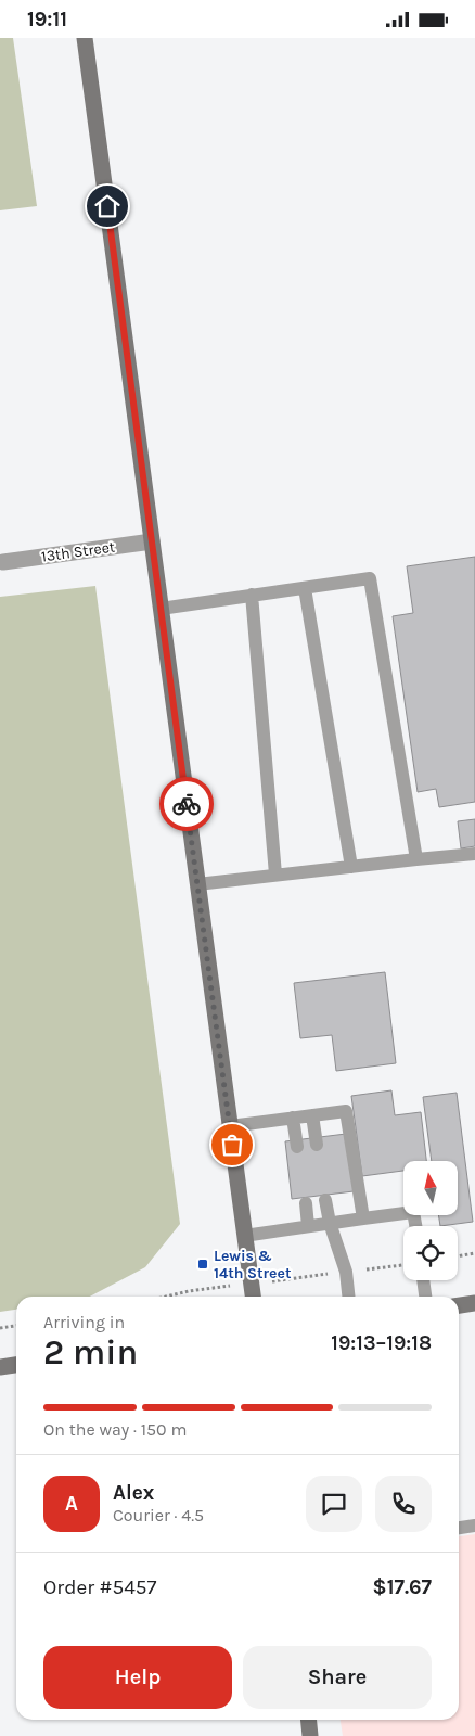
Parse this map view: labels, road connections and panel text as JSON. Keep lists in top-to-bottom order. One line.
{"streets":{"street":["13th Street"]},"places":{"transit":["Lewis & 14th Street"]},"north":"top","page":{"status":"19:11","heading":["2 min","Arriving in","19:13–19:18"],"panel":["Alex","Courier · 4.5","Order #5457","$17.67"],"bar":"On the way · 150 m","round":"A","buttons":["Help","Share"]}}
